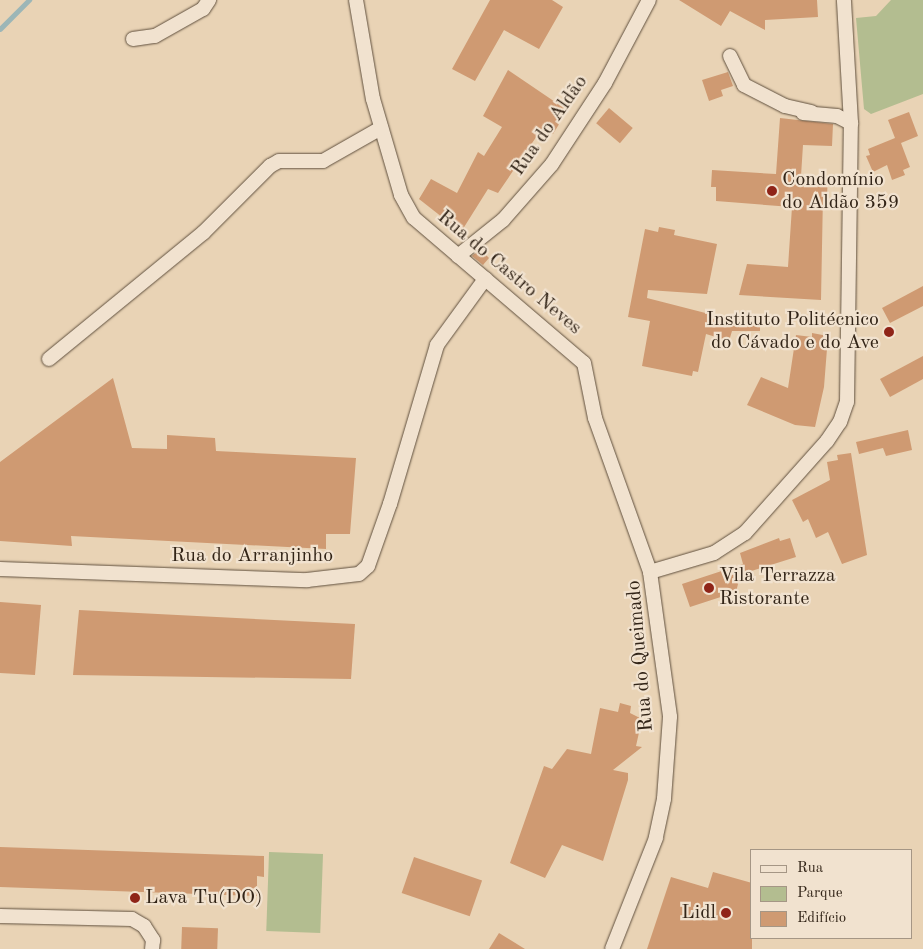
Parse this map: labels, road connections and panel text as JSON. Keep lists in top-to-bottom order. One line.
{"streets":{"street":["Rua do Aldão","Rua do Castro Neves","Rua do Arranjinho","Rua do Queimado"]},"crossings":[["Rua do Aldão","Rua do Castro Neves"],["Rua do Castro Neves","Rua do Arranjinho"],["Rua do Castro Neves","Rua do Queimado"]],"places":["Condomínio do Aldão 359","Instituto Politécnico do Cávado e do Ave","Vila Terrazza Ristorante","Lava Tu(DO)","Lidl"],"legend":["Rua","Parque","Edifício"]}
